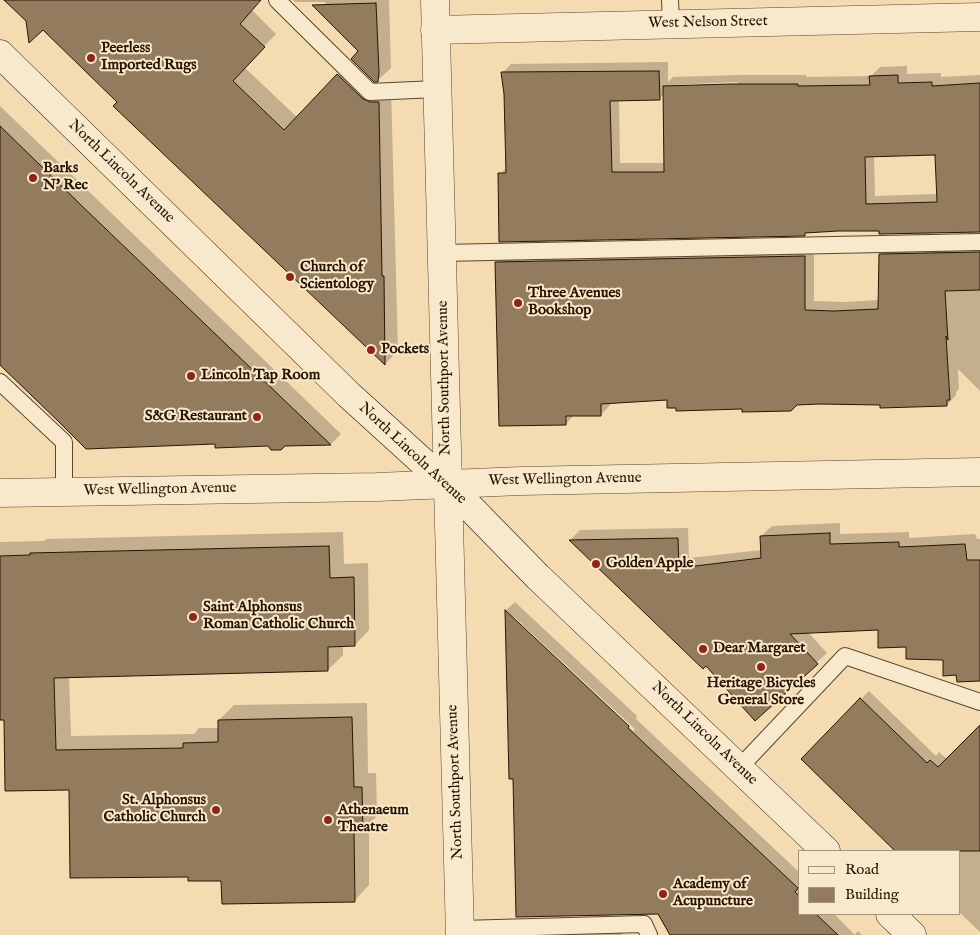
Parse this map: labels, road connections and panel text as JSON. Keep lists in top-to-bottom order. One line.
{"streets":{"street":["West Nelson Street","North Lincoln Avenue","North Southport Avenue","West Wellington Avenue"]},"crossings":[["West Nelson Street","North Southport Avenue"],["North Lincoln Avenue","North Southport Avenue"],["North Lincoln Avenue","West Wellington Avenue"],["North Southport Avenue","West Wellington Avenue"]],"places":["Peerless Imported Rugs","Barks N' Rec","Church of Scientology","Three Avenues Bookshop","Pockets","Lincoln Tap Room","S&G Restaurant","Golden Apple","Saint Alphonsus Roman Catholic Church","Dear Margaret","Heritage Bicycles General Store","St. Alphonsus Catholic Church","Athenaeum Theatre","Academy of Acupuncture"],"legend":["Road","Building"]}
